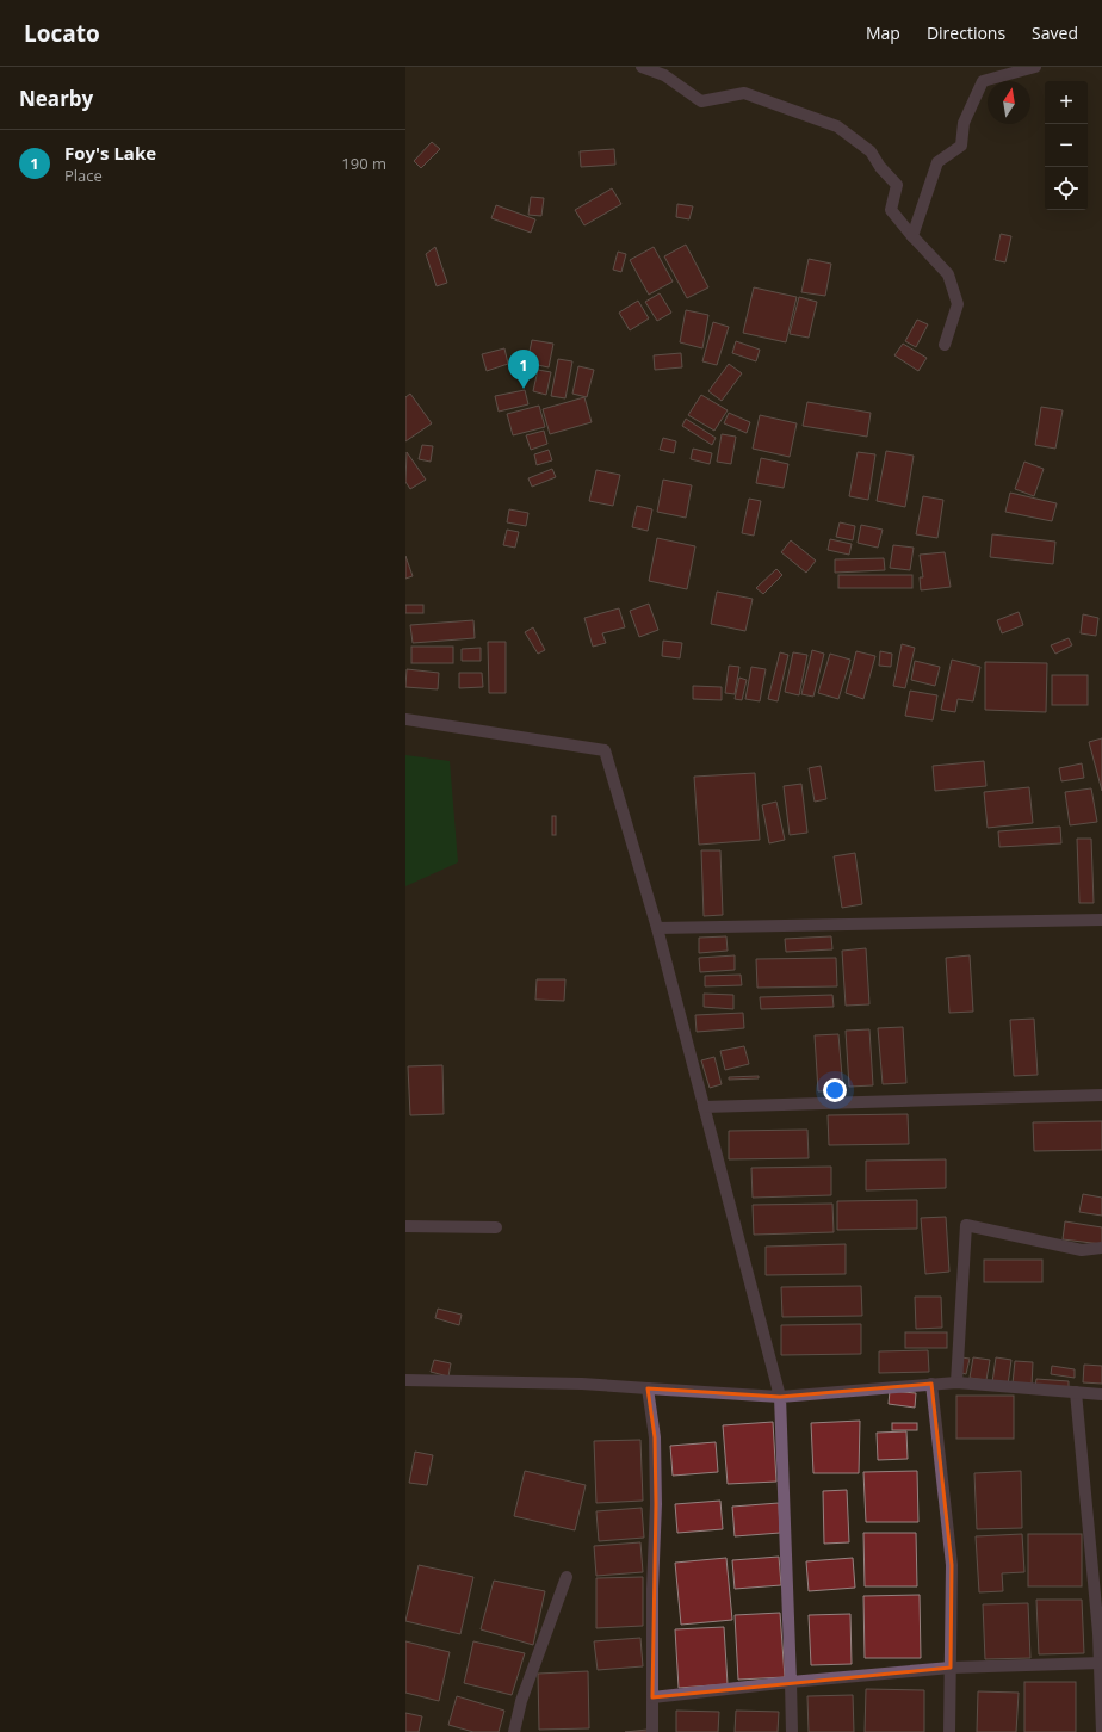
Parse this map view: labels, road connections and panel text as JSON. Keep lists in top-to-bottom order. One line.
{"north":"top","page":{"header":"Locato","nav":["Map","Directions","Saved"],"heading":"Nearby","map_buttons":["+","−"],"list":[{"mark":"1","name":"Foy's Lake","note":"Place","value":"190 m"}],"pins":"1"}}
